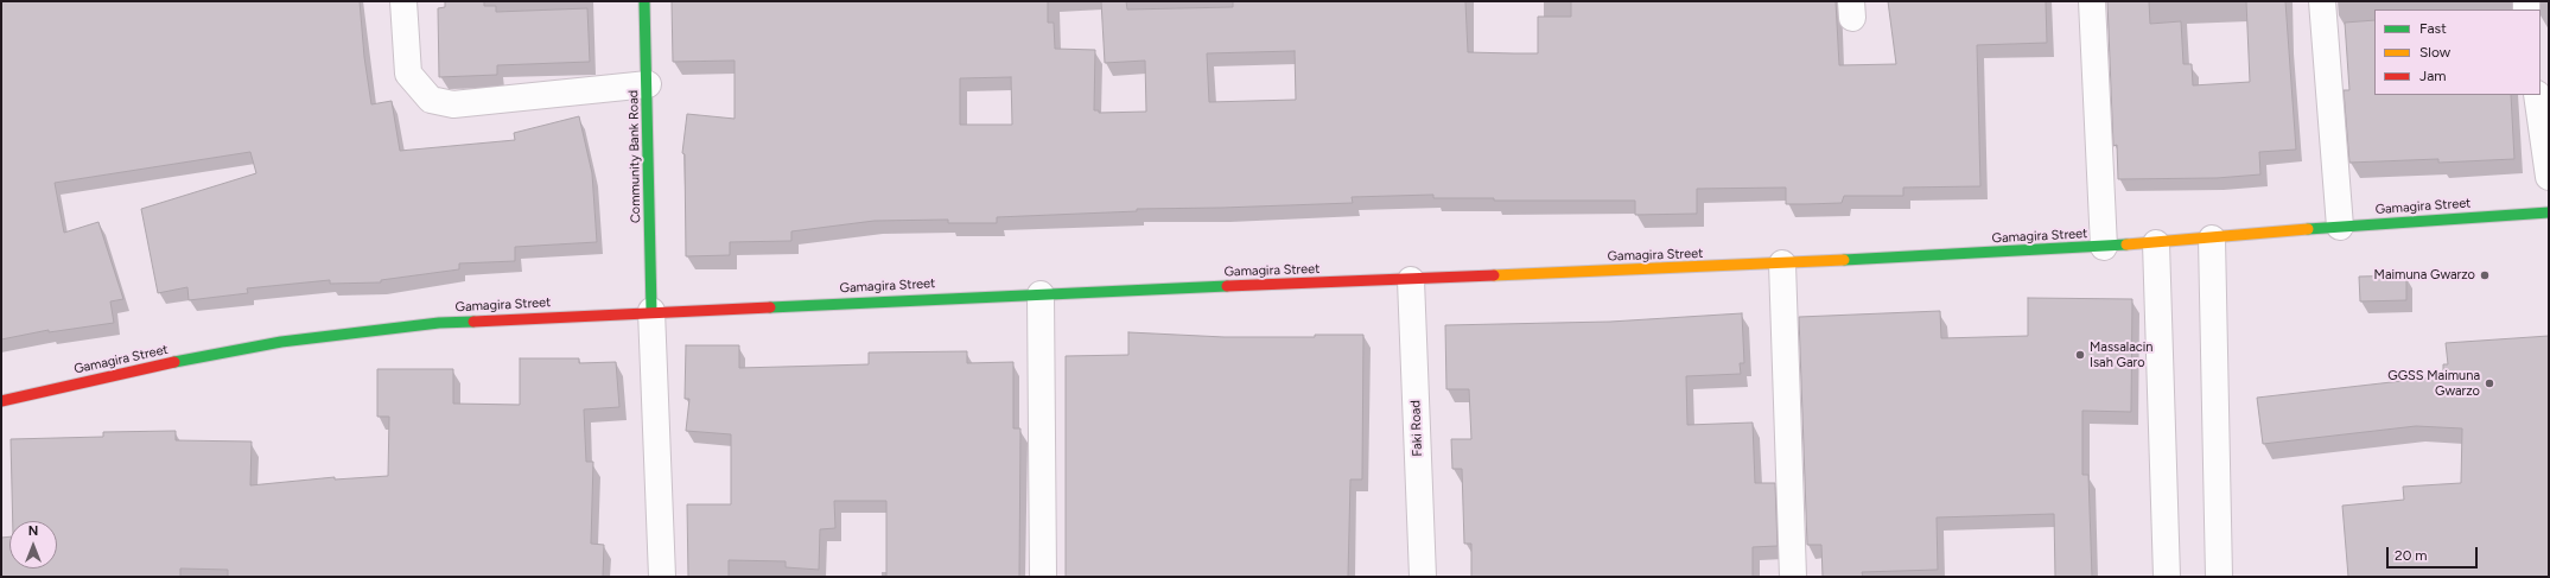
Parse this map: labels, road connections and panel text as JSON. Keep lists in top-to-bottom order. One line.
{"streets":{"street":["Community Bank Road","Gamagira Street","Faki Road"]},"crossings":[["Community Bank Road","Gamagira Street"],["Gamagira Street","Faki Road"]],"places":["Maimuna Gwarzo","Massalacin Isah Garo","GGSS Maimuna Gwarzo"],"legend":["Fast","Slow","Jam"],"scale_bar":"20 m","north":"top"}
